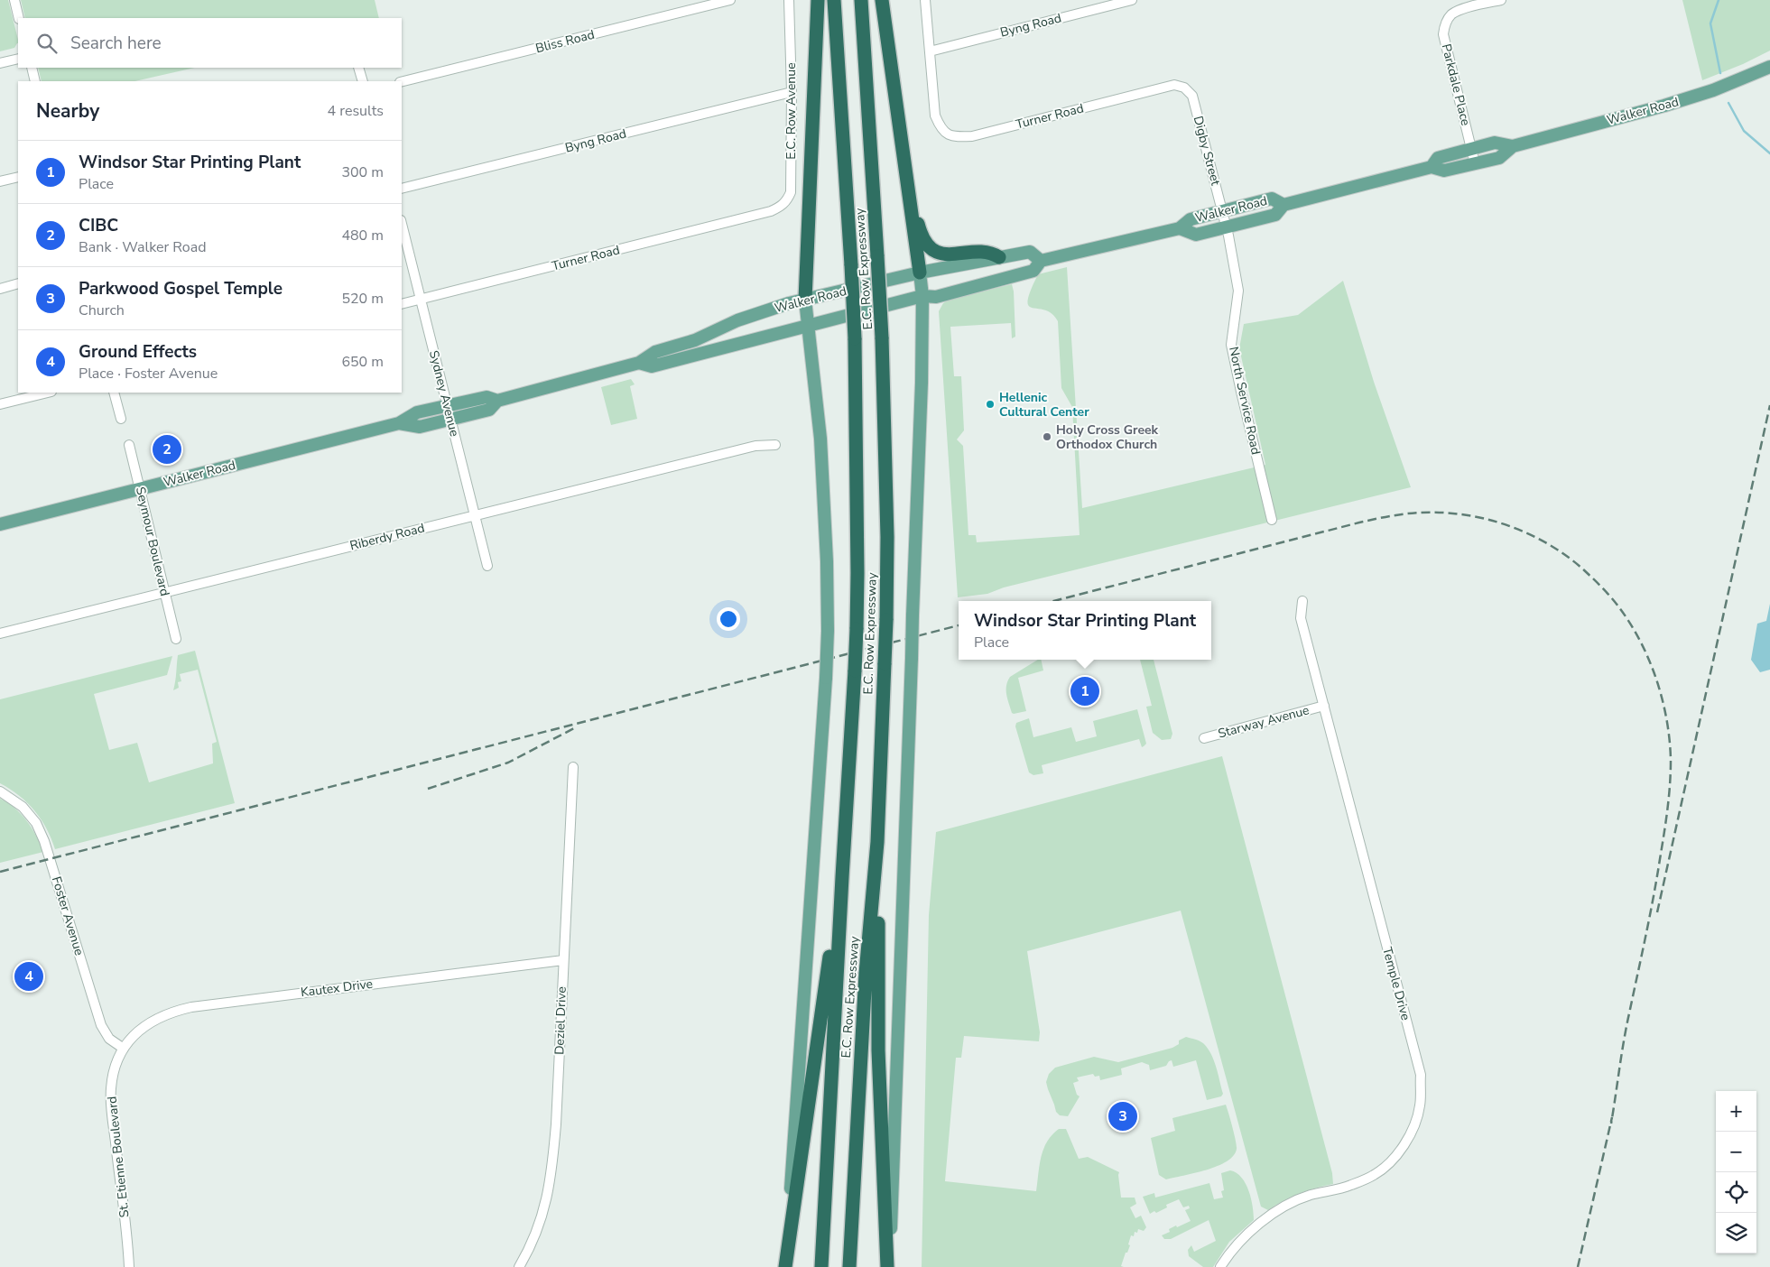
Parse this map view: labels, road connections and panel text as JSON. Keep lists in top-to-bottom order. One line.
{"streets":{"highway":["E.C. Row Expressway"],"main road":["Walker Road"],"street":["Byng Road","Bliss Road","Parkdale Place","E.C. Row Avenue","Turner Road","Digby Street","Sydney Avenue","North Service Road","Riberdy Road","Seymour Boulevard","Starway Avenue","Foster Avenue","Temple Drive","Kautex Drive","Deziel Drive","St. Etienne Boulevard"]},"crossings":[["Byng Road","E.C. Row Avenue"],["Byng Road","Turner Road"],["Parkdale Place","Walker Road"],["E.C. Row Avenue","Turner Road"],["Walker Road","Digby Street"],["Walker Road","Sydney Avenue"],["Walker Road","North Service Road"],["Walker Road","Seymour Boulevard"],["Turner Road","Digby Street"],["Turner Road","Sydney Avenue"],["Digby Street","North Service Road"],["Sydney Avenue","Riberdy Road"],["Riberdy Road","Seymour Boulevard"],["Starway Avenue","Temple Drive"],["Foster Avenue","Kautex Drive"],["Foster Avenue","St. Etienne Boulevard"],["Kautex Drive","Deziel Drive"],["Kautex Drive","St. Etienne Boulevard"]],"places":["Hellenic Cultural Center","Holy Cross Greek Orthodox Church"],"page":{"search":"Search here","heading":["Nearby","4 results"],"list":[{"mark":"1","name":"Windsor Star Printing Plant","note":"Place","value":"300 m"},{"mark":"2","name":"CIBC","note":"Bank · Walker Road","value":"480 m"},{"mark":"3","name":"Parkwood Gospel Temple","note":"Church","value":"520 m"},{"mark":"4","name":"Ground Effects","note":"Place · Foster Avenue","value":"650 m"}],"pins":["2","1","4","3"],"popup":["Windsor Star Printing Plant","Place"],"map_buttons":["+","−"]}}
